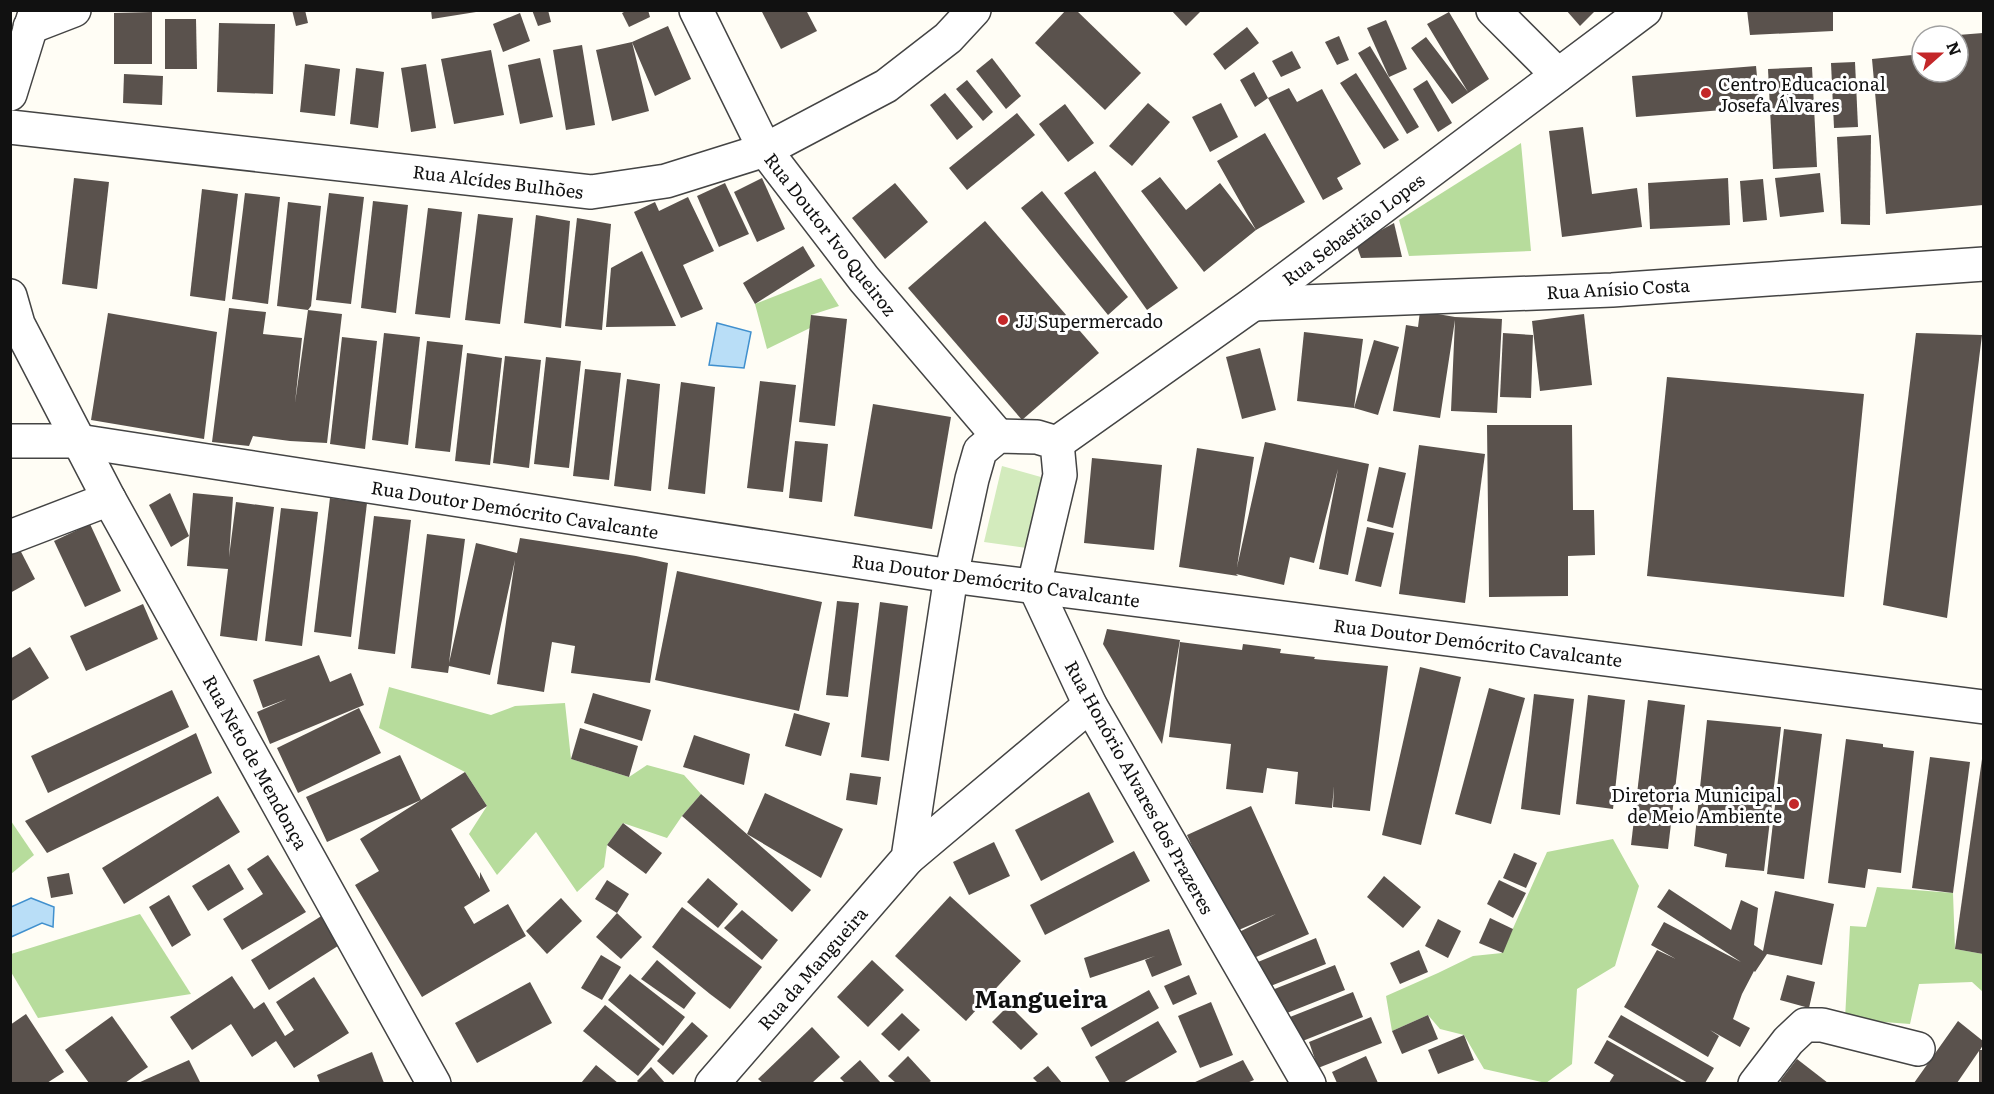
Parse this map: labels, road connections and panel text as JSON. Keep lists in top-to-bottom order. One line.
{"streets":{"street":["Rua Alcídes Bulhões","Rua Sebastião Lopes","Rua Doutor Ivo Queiroz","Rua Anísio Costa","Rua Doutor Demócrito Cavalcante","Rua Neto de Mendonça","Rua Honório Alvares dos Prazeres","Rua da Mangueira"]},"crossings":[["Rua Alcídes Bulhões","Rua Doutor Ivo Queiroz"],["Rua Sebastião Lopes","Rua Anísio Costa"],["Rua Doutor Demócrito Cavalcante","Rua Neto de Mendonça"],["Rua Doutor Demócrito Cavalcante","Rua Honório Alvares dos Prazeres"],["Rua Honório Alvares dos Prazeres","Rua da Mangueira"]],"districts":["Mangueira"],"places":["Centro Educacional Josefa Álvares","JJ Supermercado","Diretoria Municipal de Meio Ambiente"],"north":"right"}
